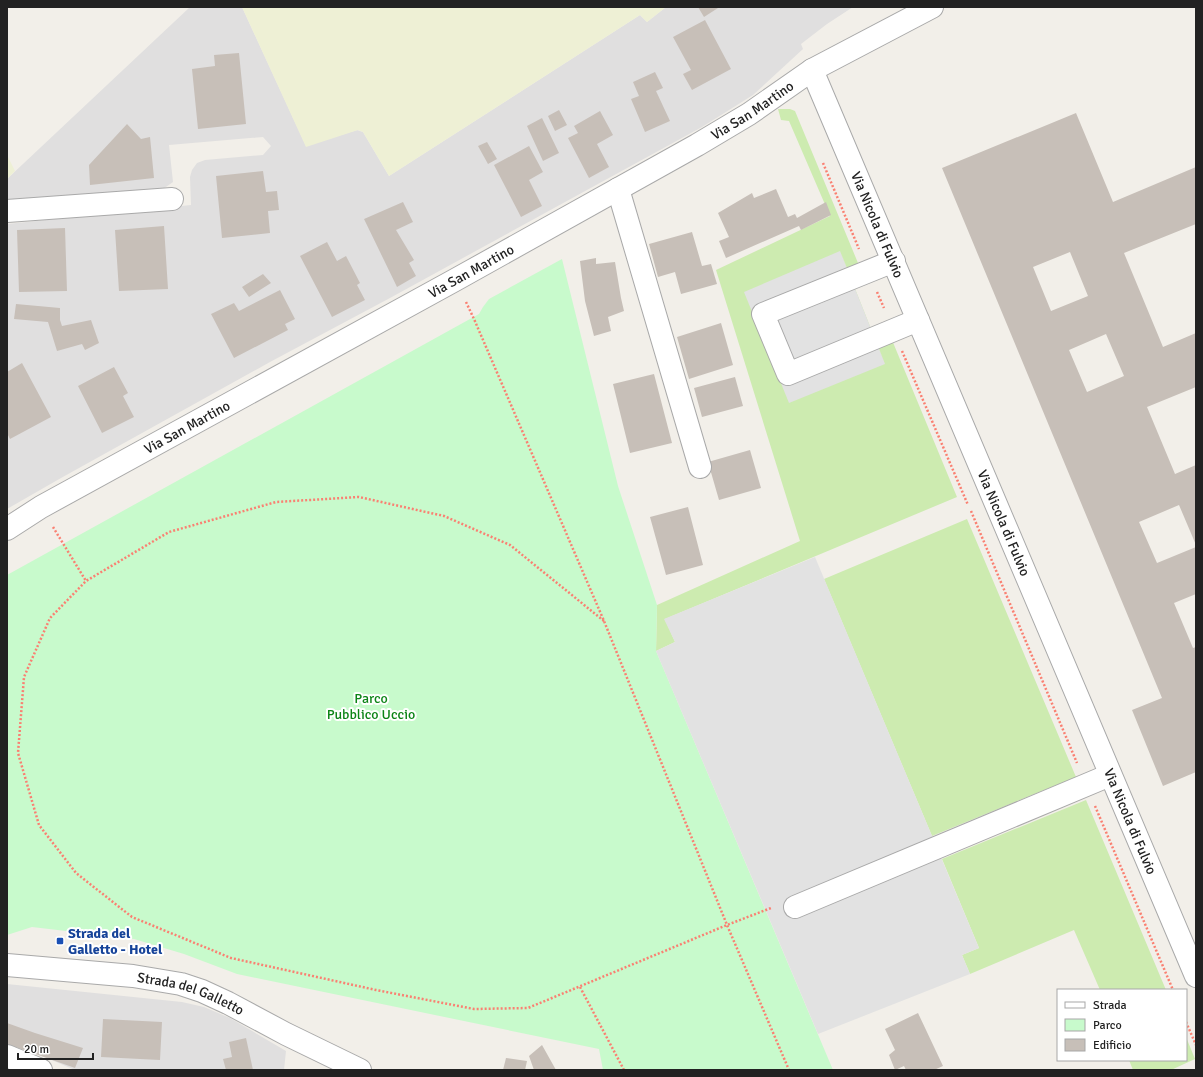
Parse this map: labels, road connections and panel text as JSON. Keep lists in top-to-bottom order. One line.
{"streets":{"street":["Via San Martino","Via Nicola di Fulvio","Strada del Galletto"]},"crossings":[["Via San Martino","Via Nicola di Fulvio"]],"parks":["Parco Pubblico Uccio"],"places":{"transit":["Strada del Galletto - Hotel"]},"legend":["Strada","Parco","Edificio"],"scale_bar":"20 m"}
